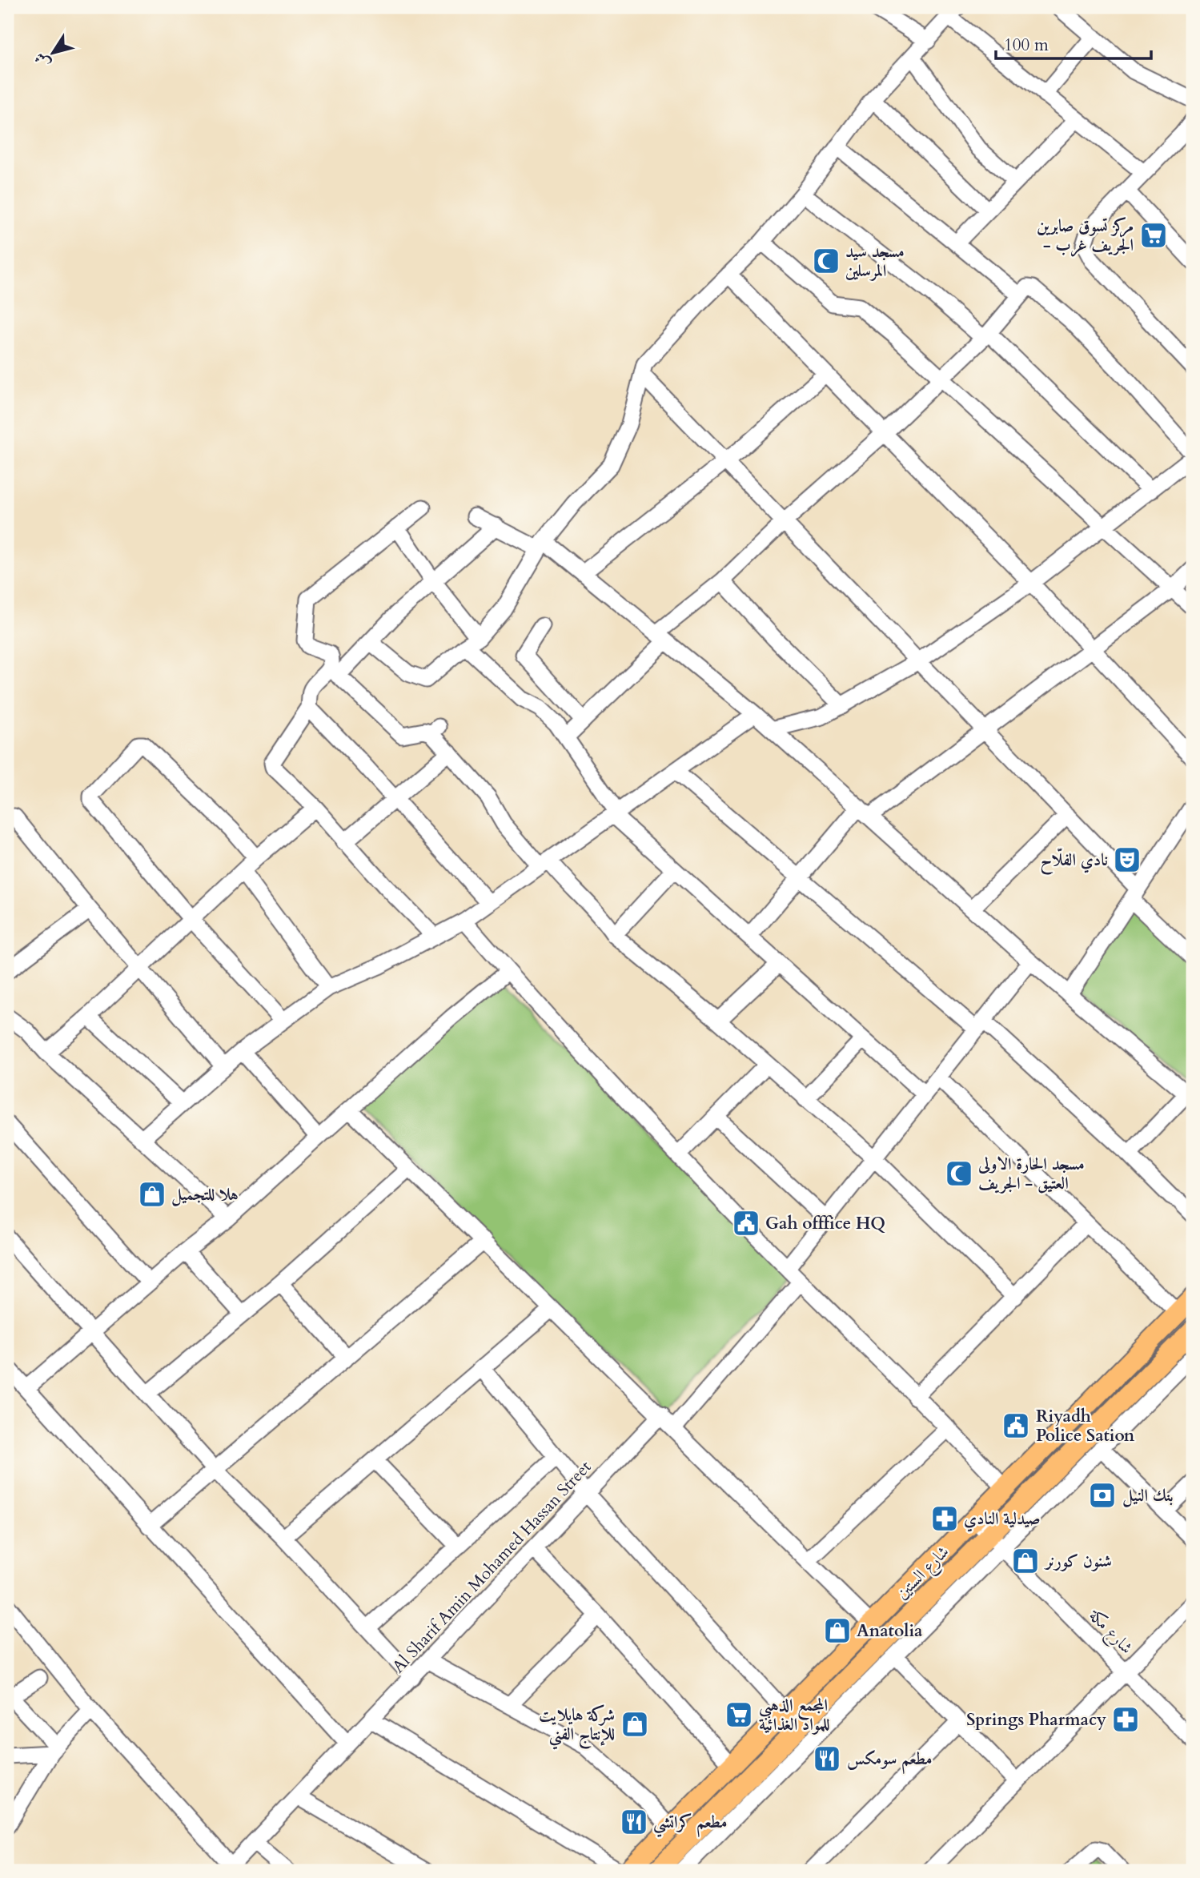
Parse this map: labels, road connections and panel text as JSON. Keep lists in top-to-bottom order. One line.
{"streets":{"main road":["شارع الستين"],"street":["Al Sharif Amin Mohamed Hassan Street","شارع مكة"]},"crossings":[["شارع الستين","شارع مكة"]],"places":{"supermarket":["مركز تسوق صابرين - الجريف غرب","المجمع الذهبي للمواد الغذائية"],"mosque":["مسجد سيد المرسلين","مسجد الحارة الاولى العتيق - الجريف"],"theatre":["نادي الفلّاح"],"shop":["هلا للتجميل","شنون كورنر","Anatolia","شركة هايلايت للإنتاج الفني"],"public building":["Gah offfice HQ","Riyadh Police Sation"],"bank":["بنك النيل"],"pharmacy":["صيدلية النادي","Springs Pharmacy"],"restaurant":["مطعم سومكس","مطعم كراتشي"]},"scale_bar":"100 m","north":"bottom left"}
